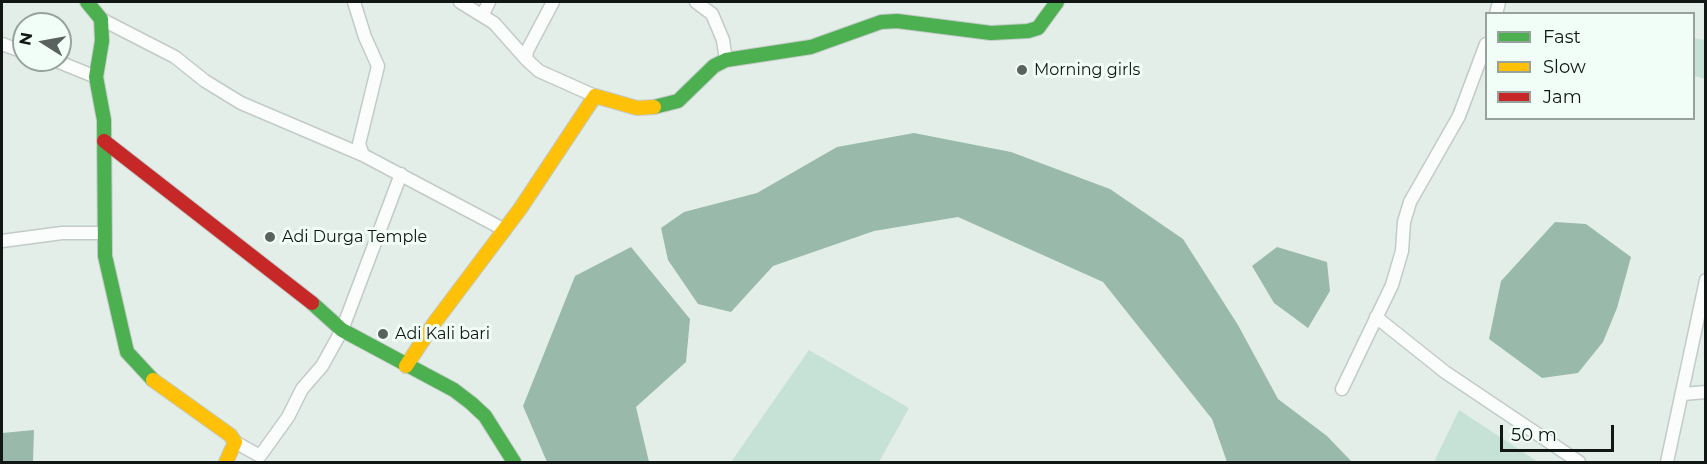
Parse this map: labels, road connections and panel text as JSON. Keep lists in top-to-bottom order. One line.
{"places":["Morning girls","Adi Durga Temple","Adi Kali bari"],"legend":["Fast","Slow","Jam"],"scale_bar":"50 m","north":"left"}
